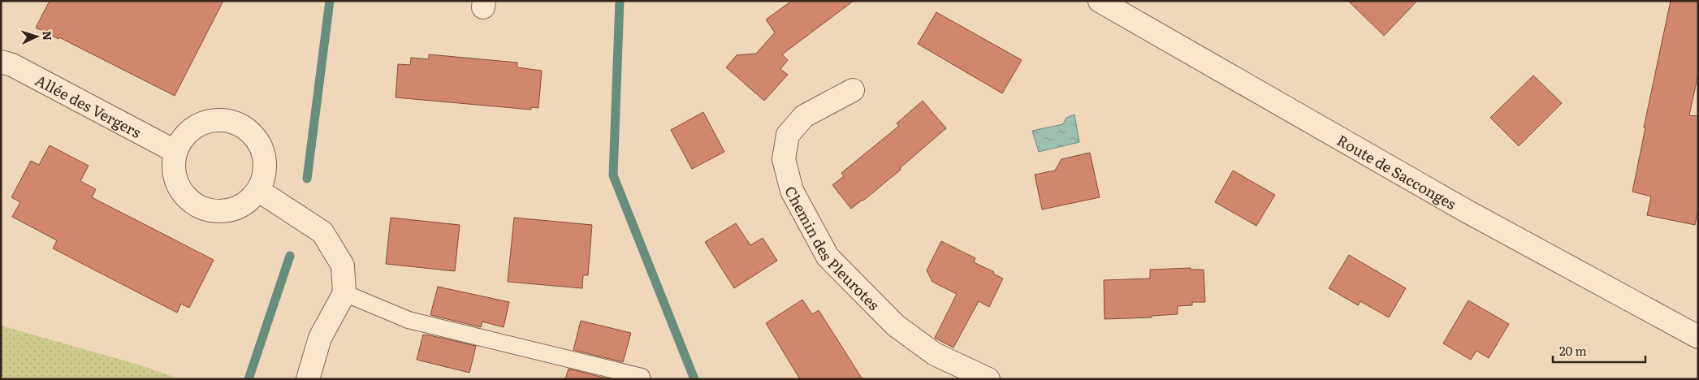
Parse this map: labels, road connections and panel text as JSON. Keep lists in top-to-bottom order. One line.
{"streets":{"street":["Allée des Vergers","Route de Sacconges","Chemin des Pleurotes"]},"scale_bar":"20 m","north":"right"}
